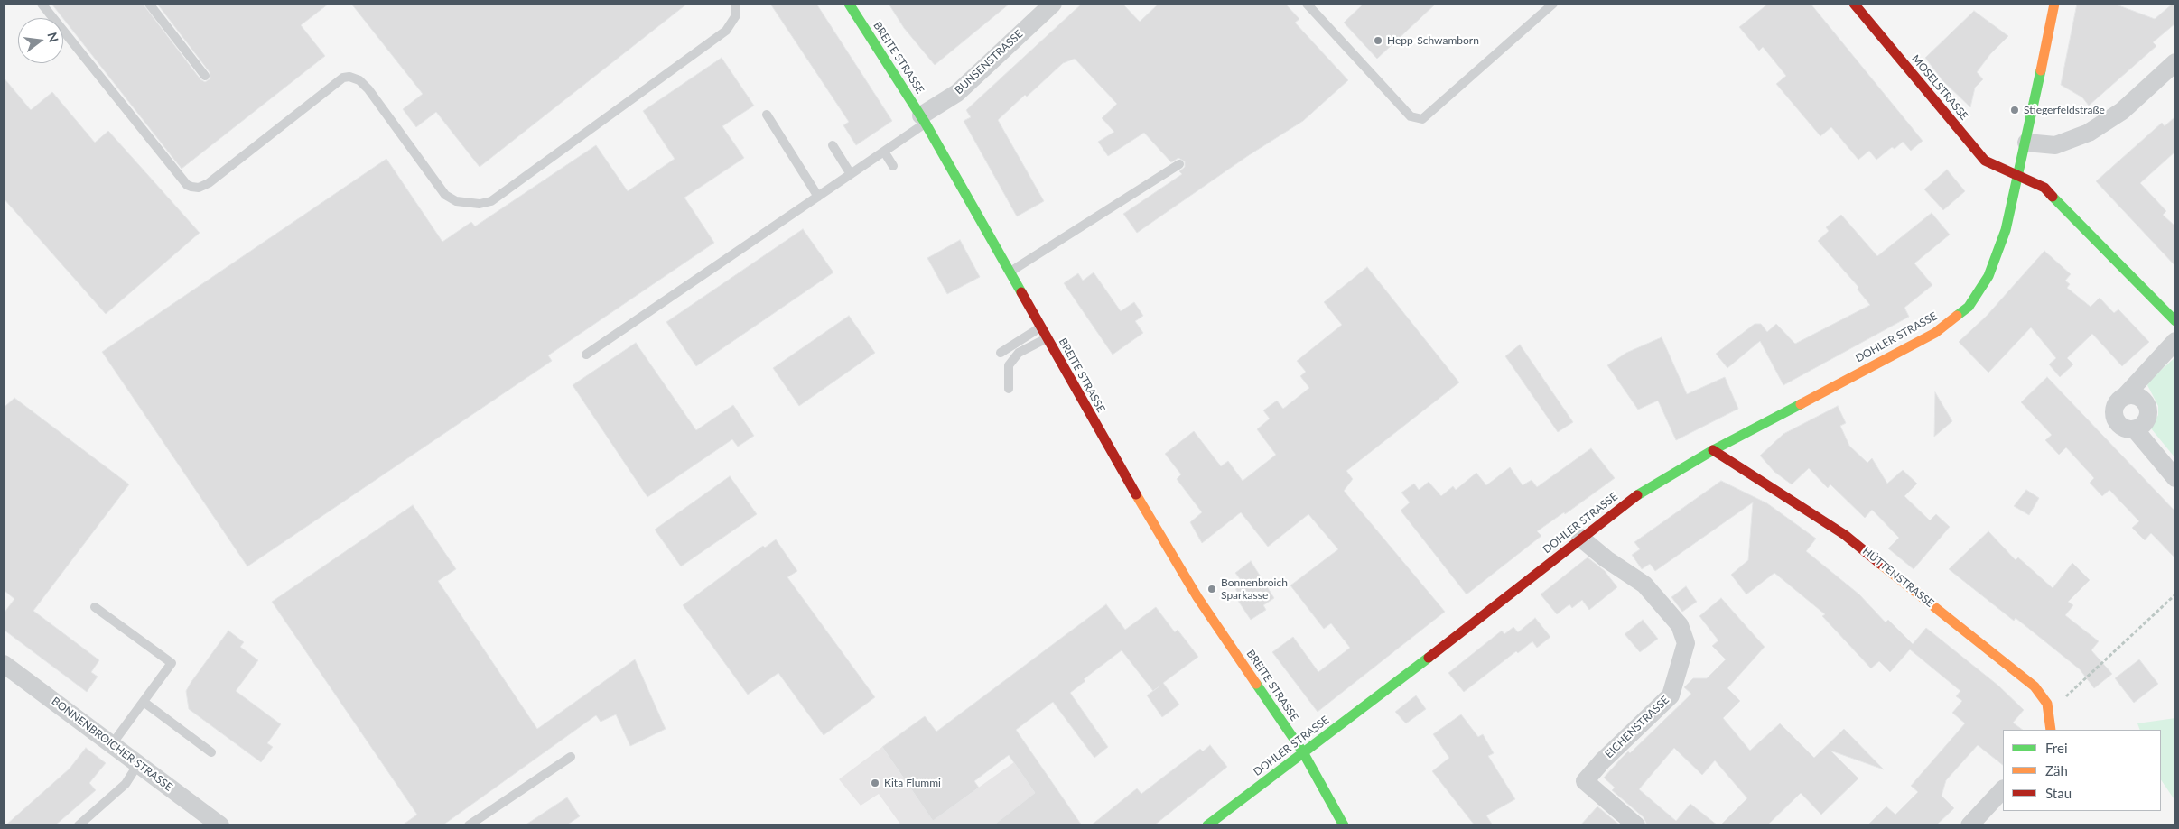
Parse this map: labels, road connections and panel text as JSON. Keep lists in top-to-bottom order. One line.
{"streets":{"main road":["BREITE STRASSE","MOSELSTRASSE","DOHLER STRASSE","HÜTTENSTRASSE"],"street":["BUNSENSTRASSE","EICHENSTRASSE","BONNENBROICHER STRASSE"]},"crossings":[["BREITE STRASSE","BUNSENSTRASSE"],["BREITE STRASSE","DOHLER STRASSE"],["MOSELSTRASSE","DOHLER STRASSE"],["DOHLER STRASSE","HÜTTENSTRASSE"],["DOHLER STRASSE","EICHENSTRASSE"]],"places":["Hepp-Schwamborn","Stiegerfeldstraße","Bonnenbroich Sparkasse","Kita Flummi"],"legend":["Frei","Zäh","Stau"],"north":"right"}
